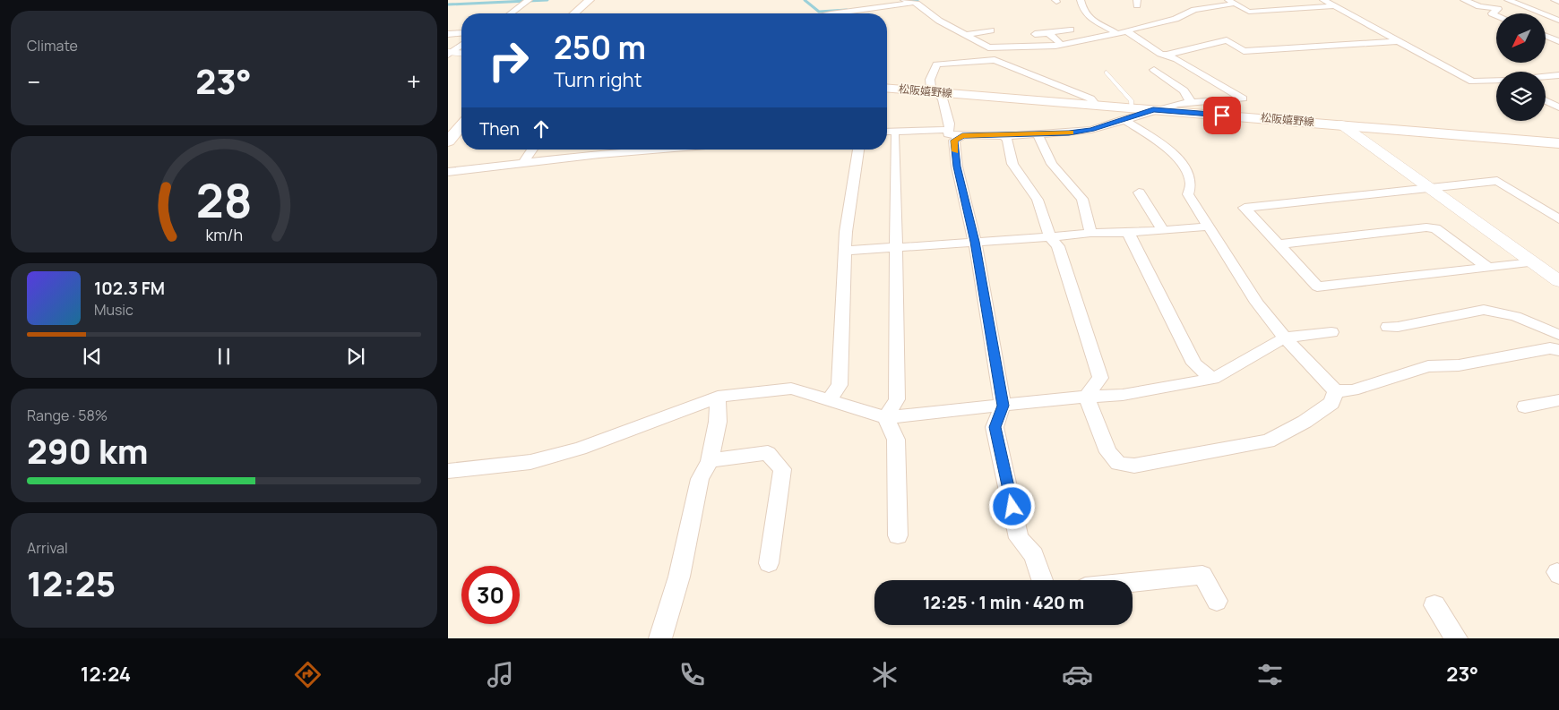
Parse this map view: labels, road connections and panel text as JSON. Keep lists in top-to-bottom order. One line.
{"streets":{"main road":["松阪嬉野線"]},"north":"bottom left","page":{"tile":["Climate",["Range · 58%","290 km"],["Arrival","12:25"]],"turn":["250 m","Turn right"],"heat":["−","23°","+"],"then":"Then","song":["102.3 FM","Music"],"limit":"30","trip":"12:25 · 1 min · 420 m","tabs":["12:24","23°"],"gauge":["28","km/h"]}}
